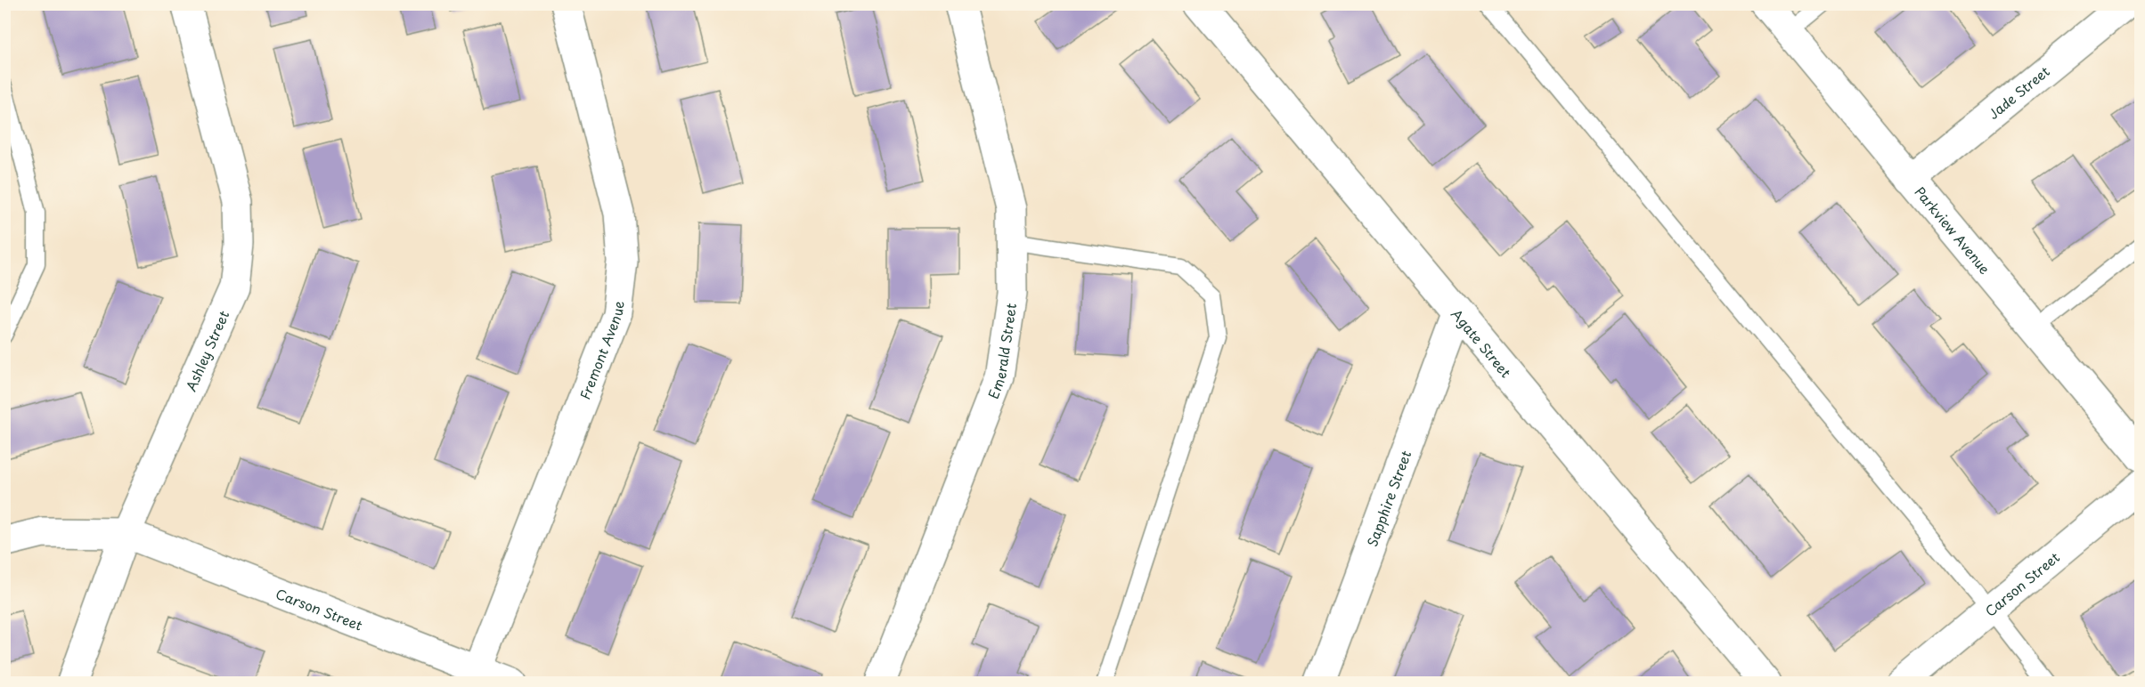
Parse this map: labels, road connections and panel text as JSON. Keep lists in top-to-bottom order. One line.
{"streets":{"street":["Jade Street","Parkview Avenue","Agate Street","Fremont Avenue","Ashley Street","Emerald Street","Sapphire Street","Carson Street"]},"crossings":[["Jade Street","Parkview Avenue"],["Agate Street","Sapphire Street"],["Fremont Avenue","Carson Street"],["Ashley Street","Carson Street"]]}
